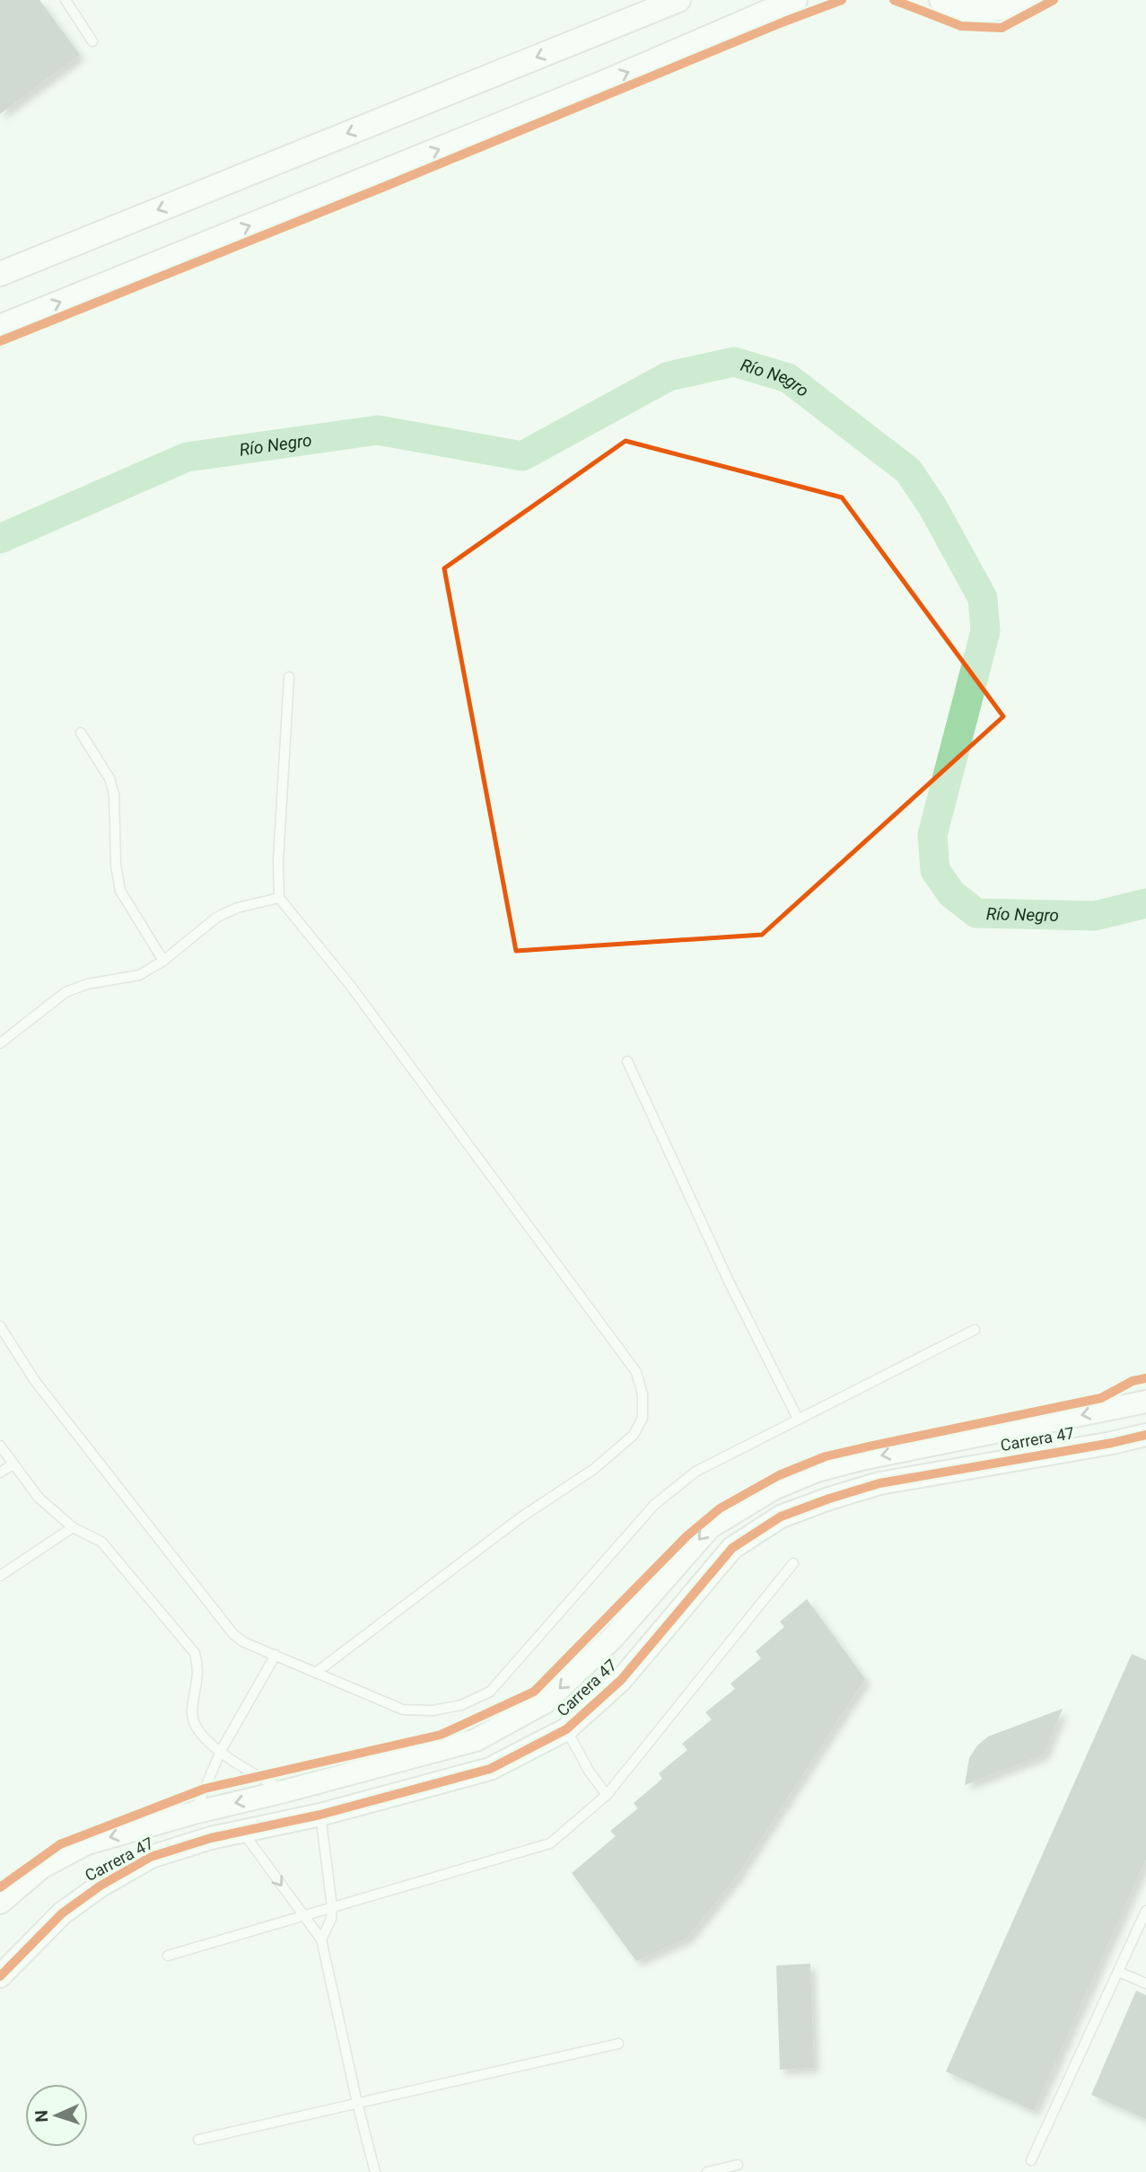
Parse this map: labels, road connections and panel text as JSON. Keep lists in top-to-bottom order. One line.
{"streets":{"street":["Carrera 47"]},"water":["Río Negro"],"north":"left"}
